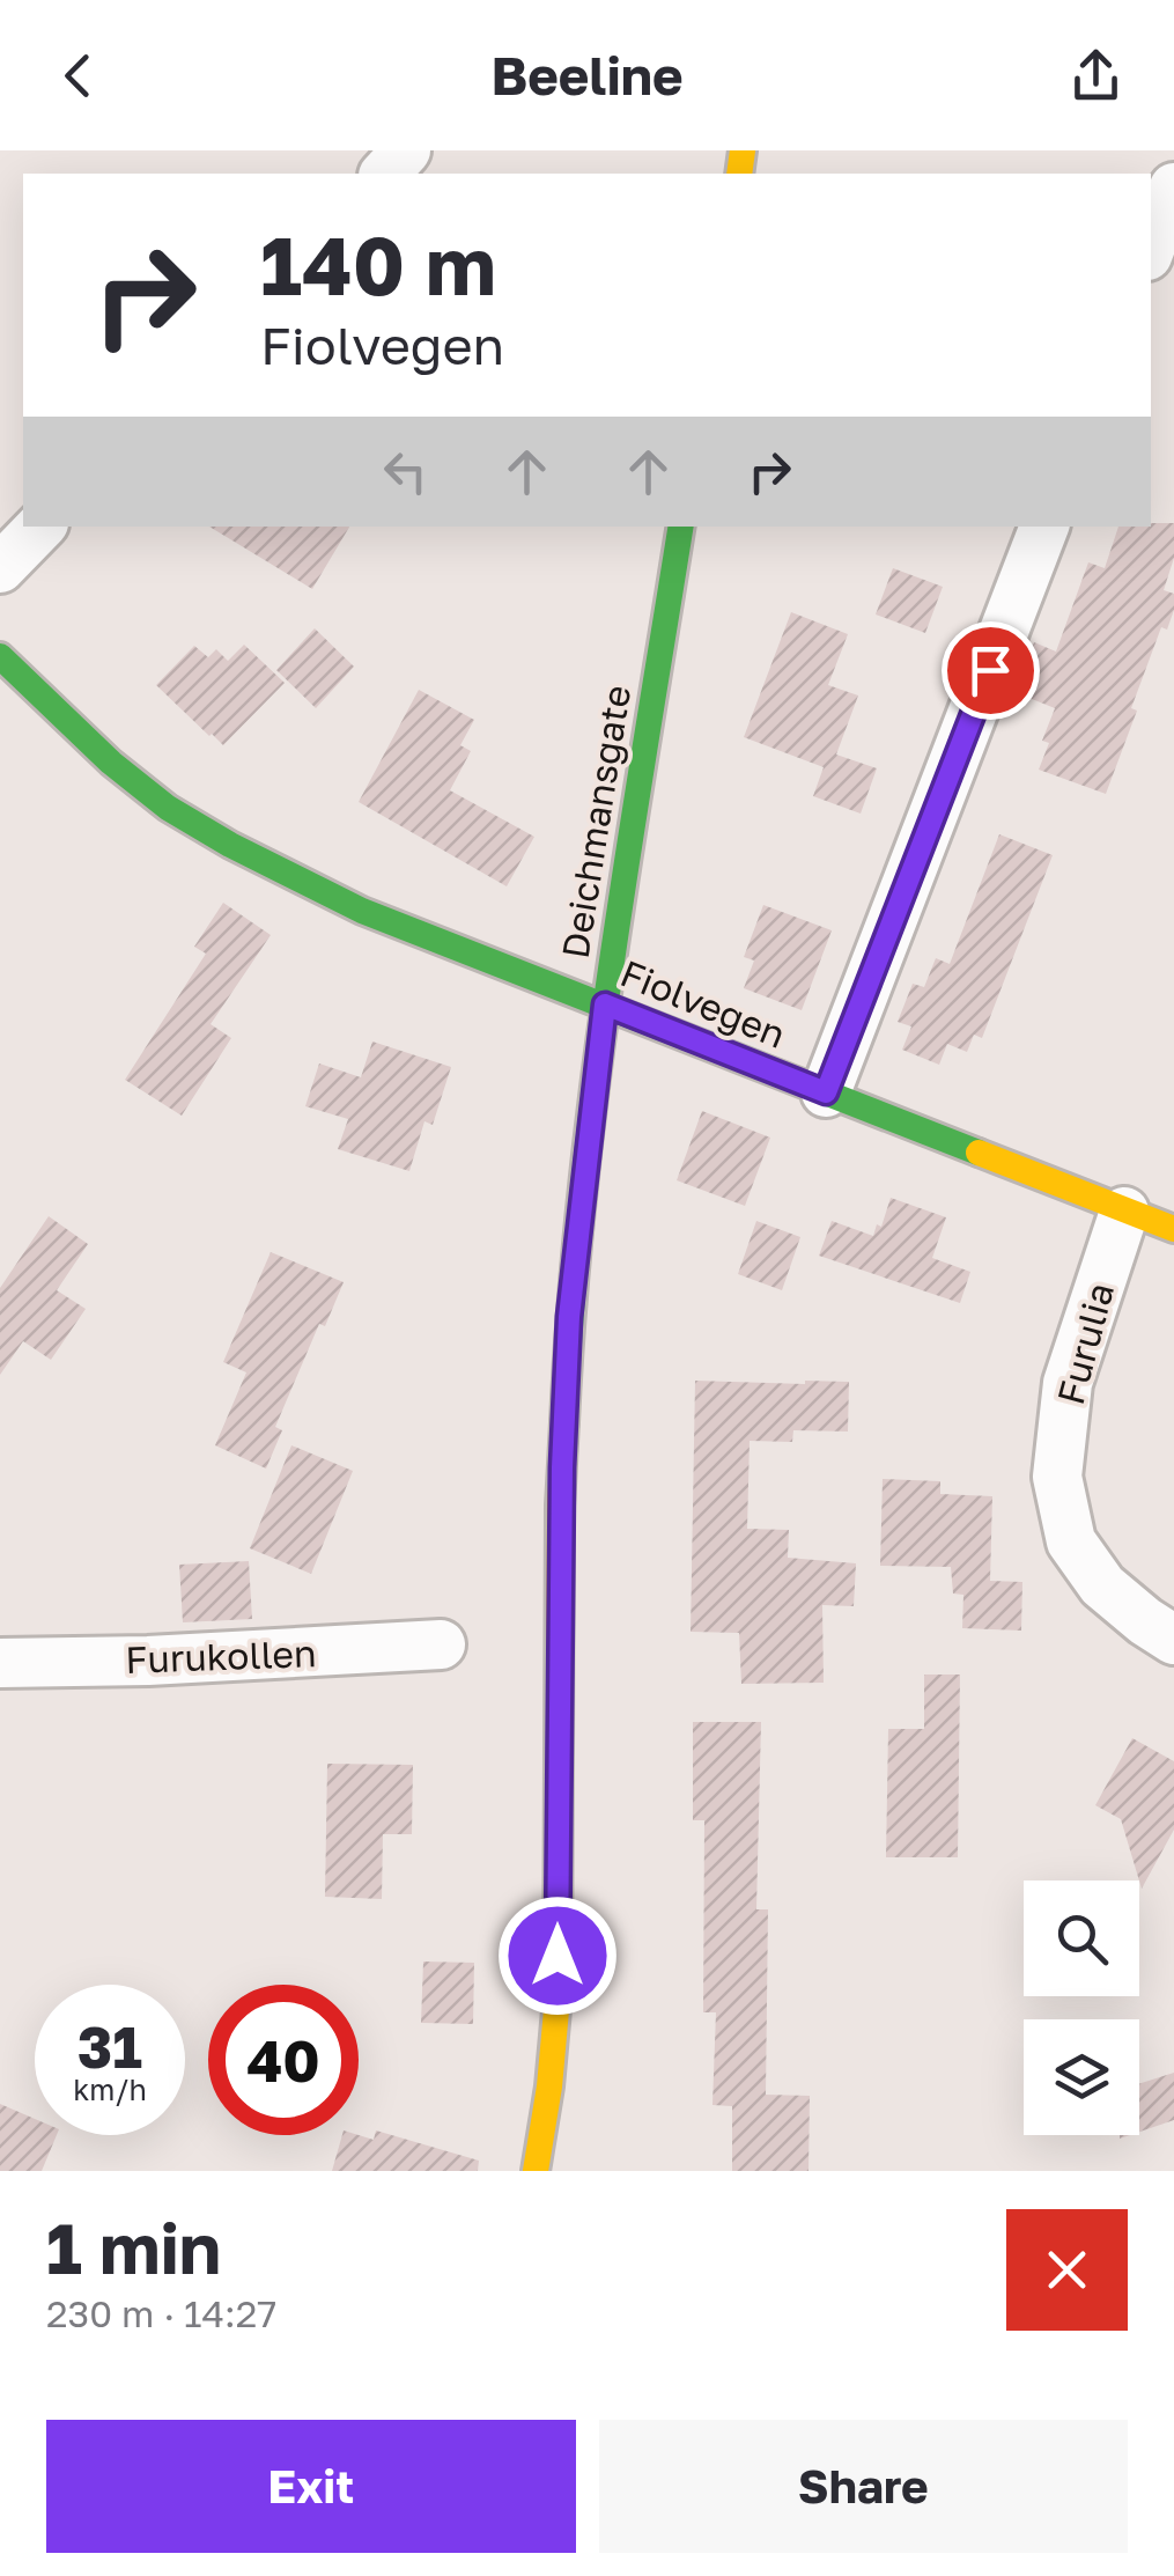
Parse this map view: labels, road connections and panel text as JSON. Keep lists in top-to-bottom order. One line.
{"streets":{"street":["Deichmansgate","Fiolvegen","Furulia","Furukollen"]},"crossings":[["Deichmansgate","Fiolvegen"],["Fiolvegen","Furulia"]],"page":{"header":"Beeline","turn":["140 m","Fiolvegen"],"speed":"31 km/h","limit":"40","heading":["1 min","230 m · 14:27"],"buttons":["Exit","Share"]}}
